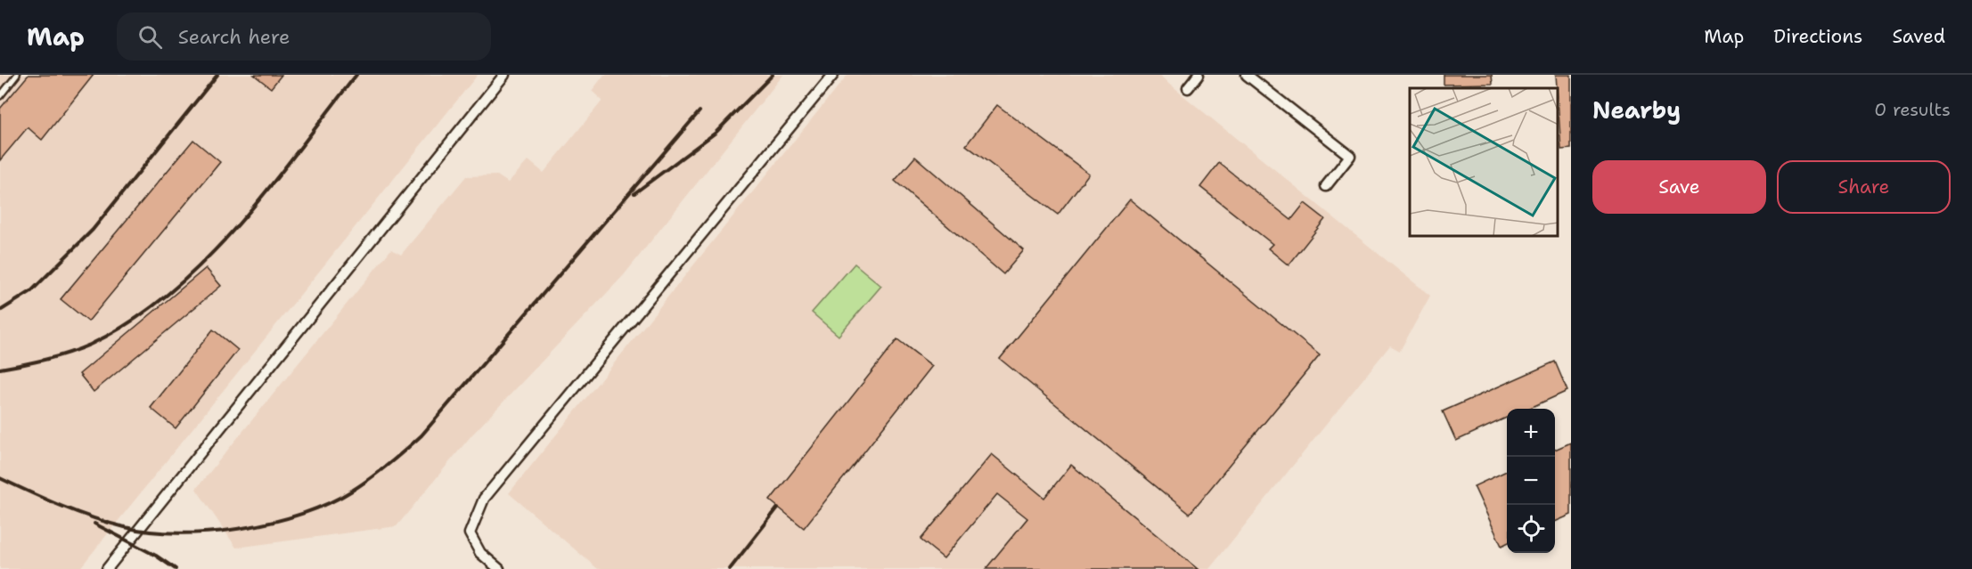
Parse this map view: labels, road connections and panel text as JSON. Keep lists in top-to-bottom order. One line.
{"page":{"header":"Map","search":"Search here","nav":["Map","Directions","Saved"],"heading":["Nearby","0 results"],"buttons":["Save","Share"],"map_buttons":["+","−"]}}
